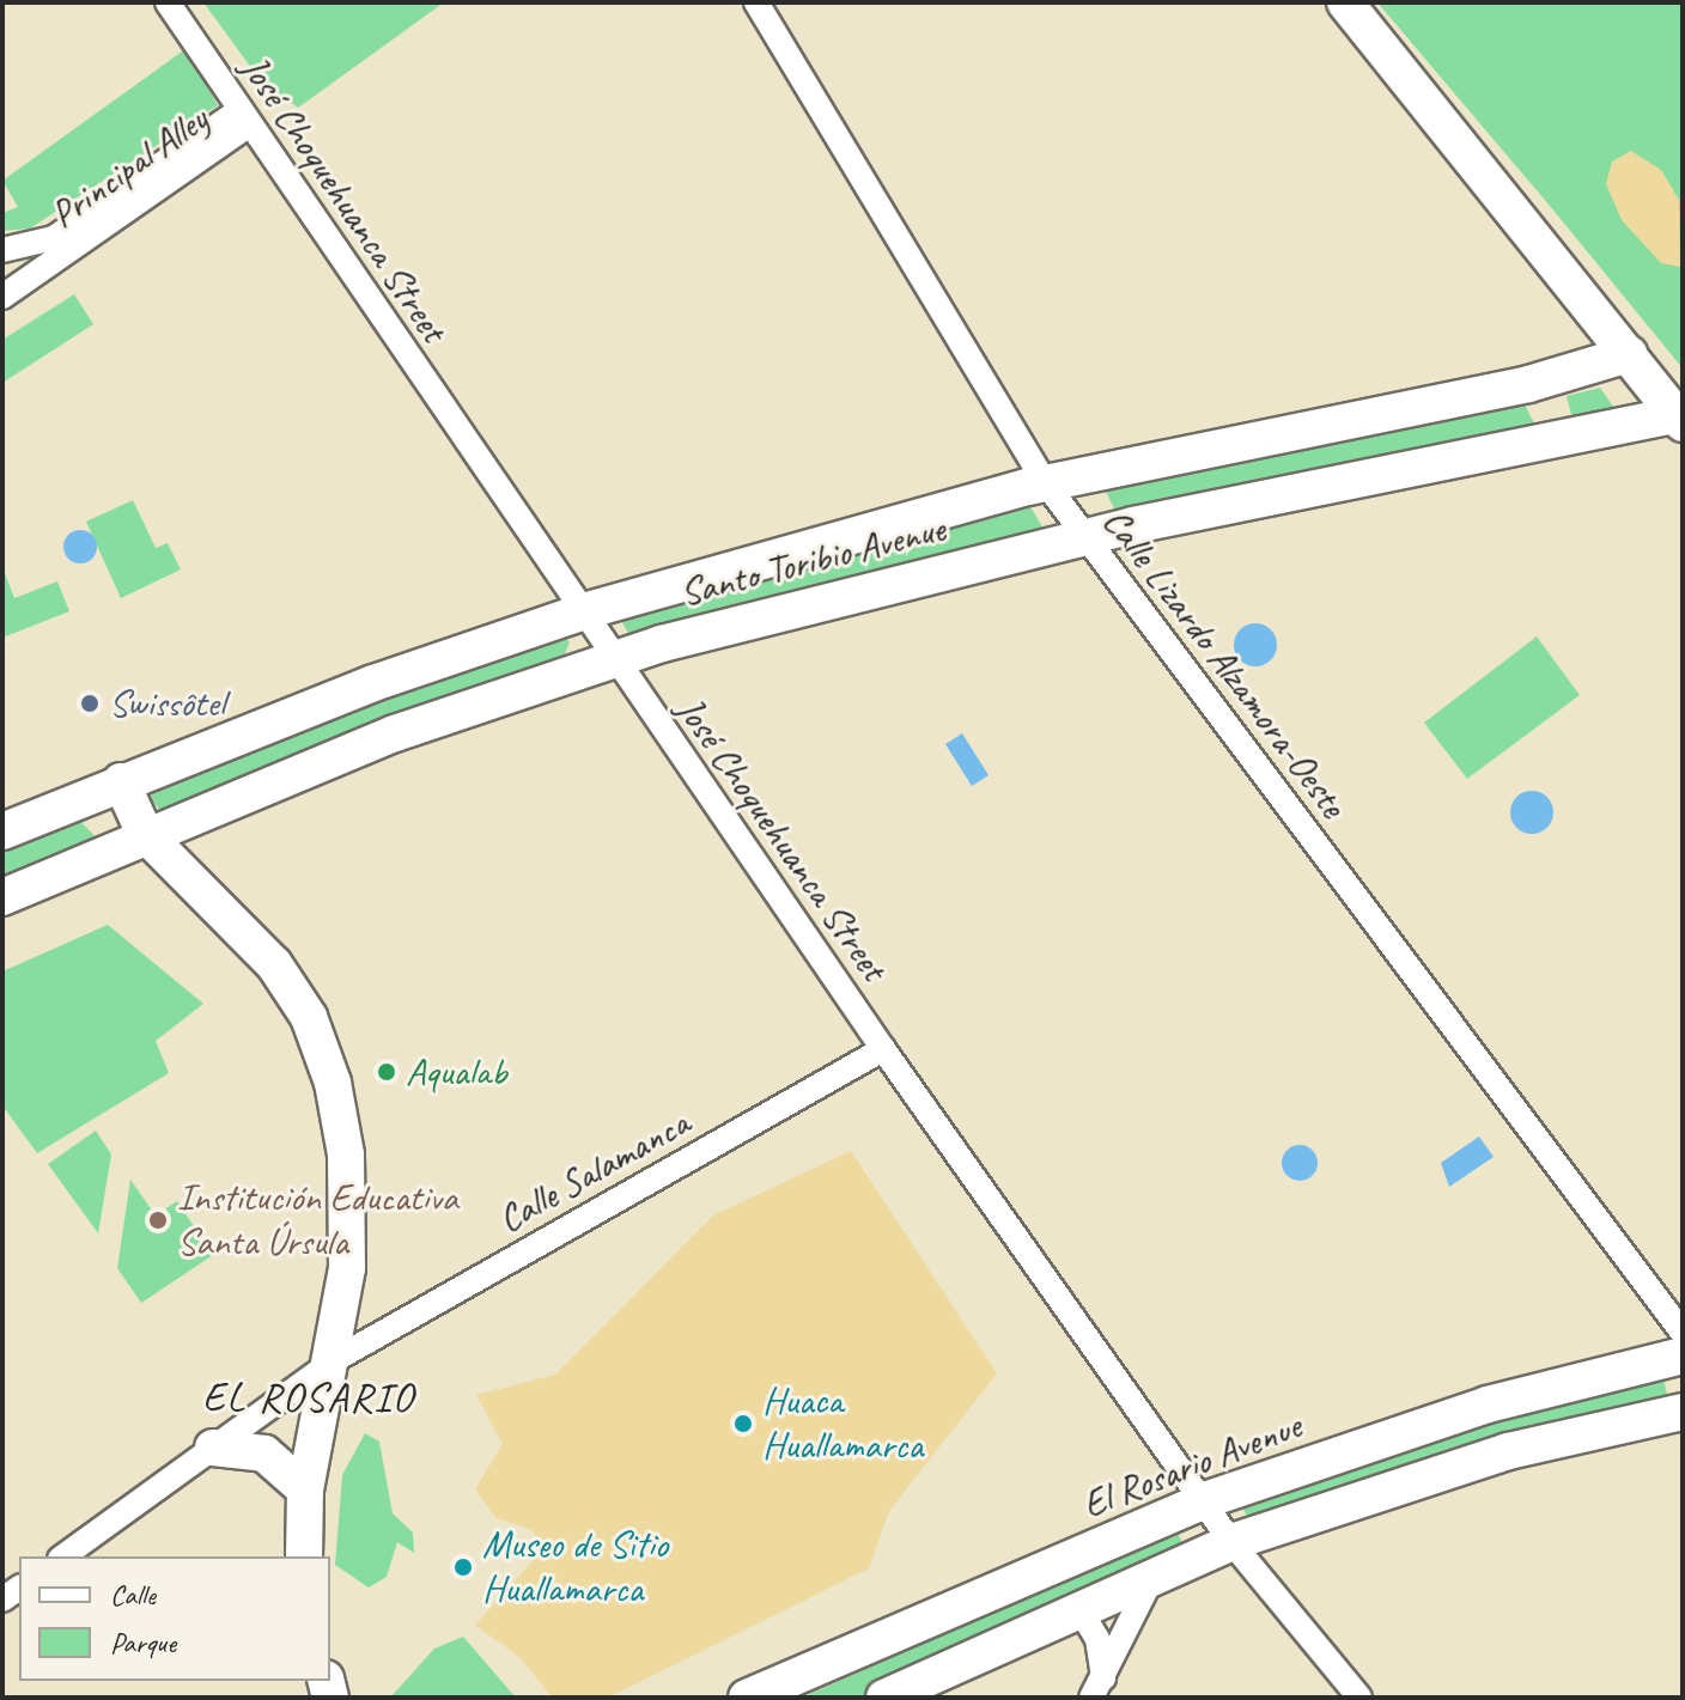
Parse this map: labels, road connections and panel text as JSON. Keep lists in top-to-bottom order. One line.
{"streets":{"street":["Principal Alley","José Choquehuanca Street","Santo Toribio Avenue","Calle Lizardo Alzamora-Oeste","Calle Salamanca","El Rosario Avenue"]},"crossings":[["Principal Alley","José Choquehuanca Street"],["José Choquehuanca Street","Santo Toribio Avenue"],["José Choquehuanca Street","Calle Salamanca"],["José Choquehuanca Street","El Rosario Avenue"],["Santo Toribio Avenue","Calle Lizardo Alzamora-Oeste"]],"districts":["EL ROSARIO"],"places":["Swissôtel","Aqualab","Institución Educativa Santa Úrsula","Huaca Huallamarca","Museo de Sitio Huallamarca"],"legend":["Calle","Parque"]}
